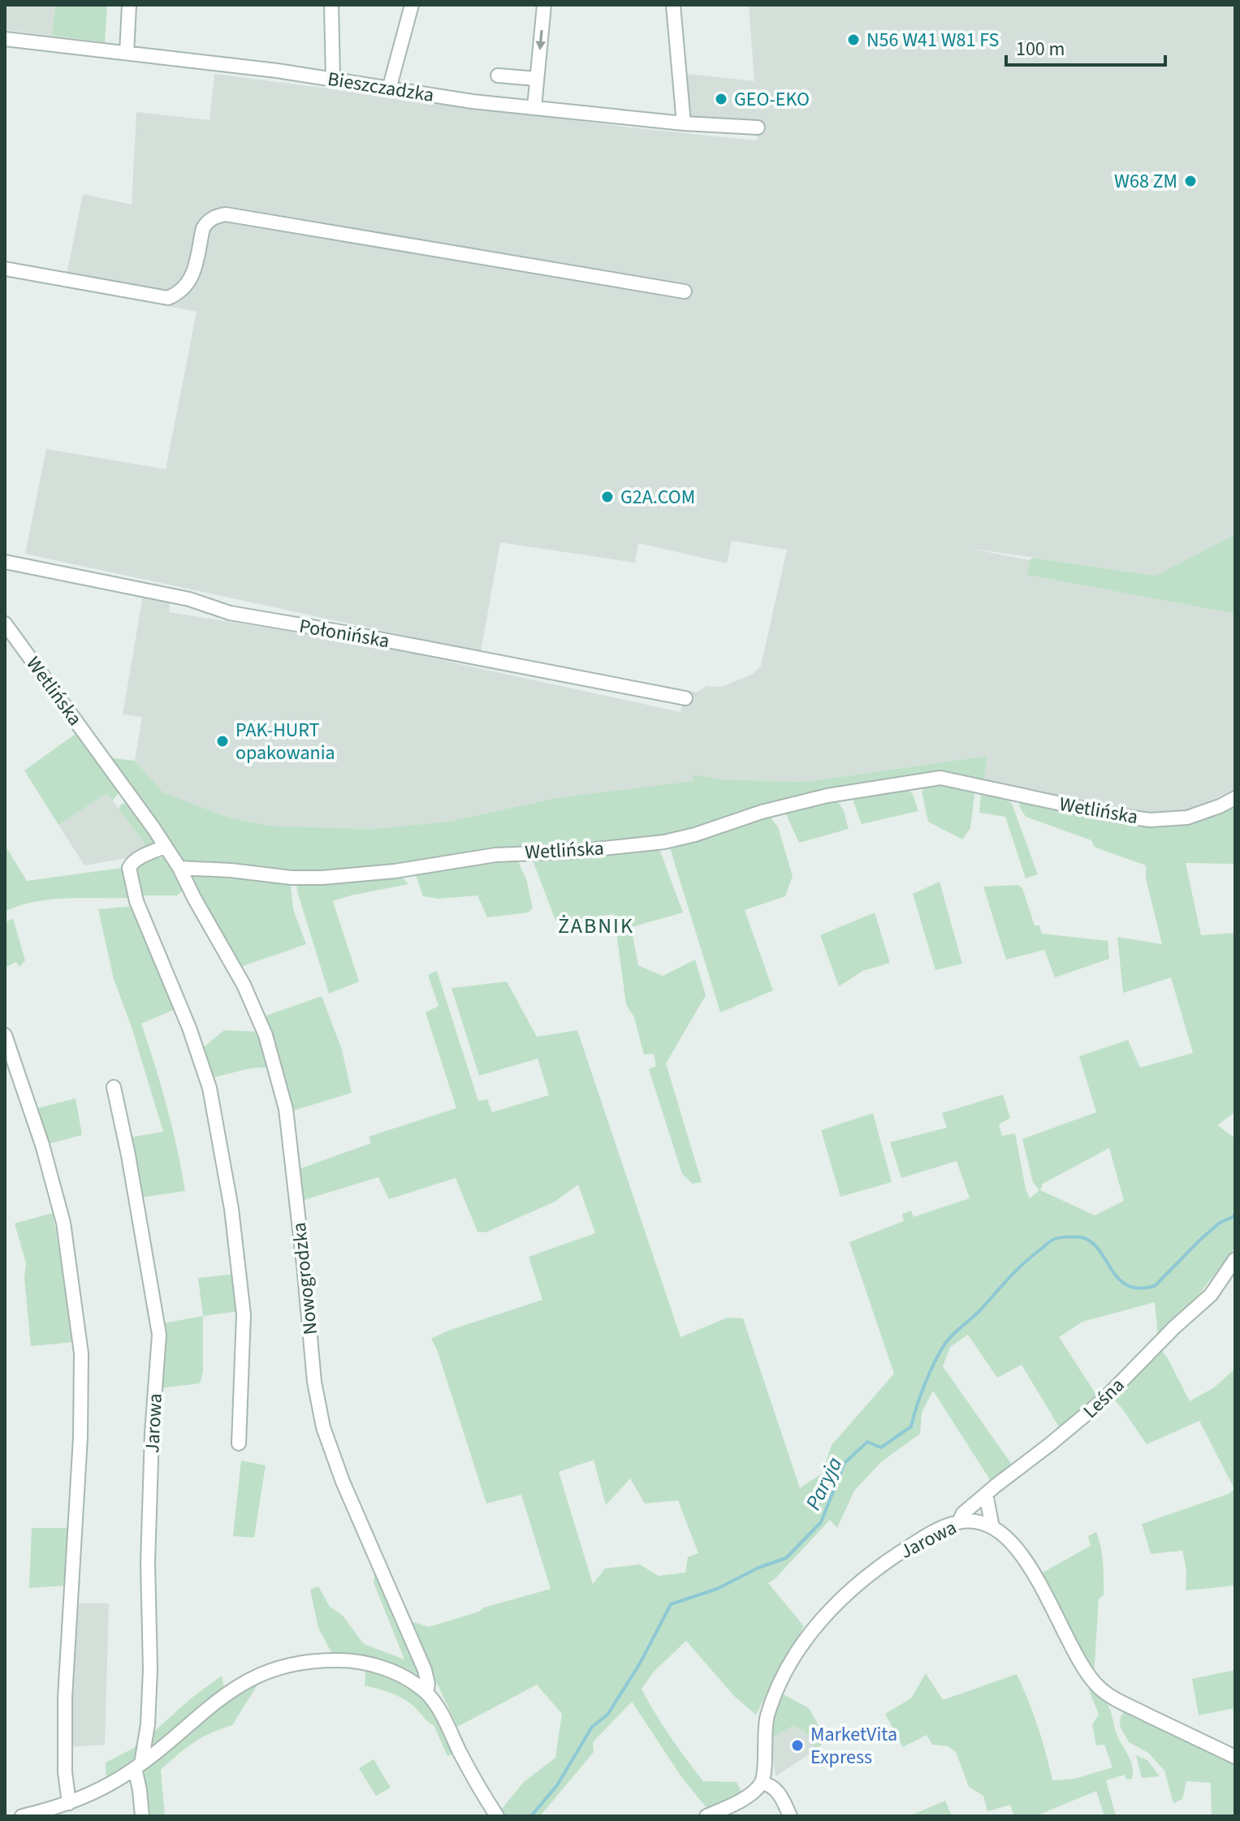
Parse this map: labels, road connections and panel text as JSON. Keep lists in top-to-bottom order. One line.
{"streets":{"street":["Bieszczadzka","Połonińska","Wetlińska","Nowogrodzka","Leśna","Jarowa"]},"crossings":[["Wetlińska","Nowogrodzka"],["Leśna","Jarowa"]],"districts":["ŻABNIK"],"water":["Paryja"],"places":["N56 W41 W81 FS","GEO-EKO","W68 ZM","G2A.COM","PAK-HURT opakowania","MarketVita Express"],"scale_bar":"100 m"}
